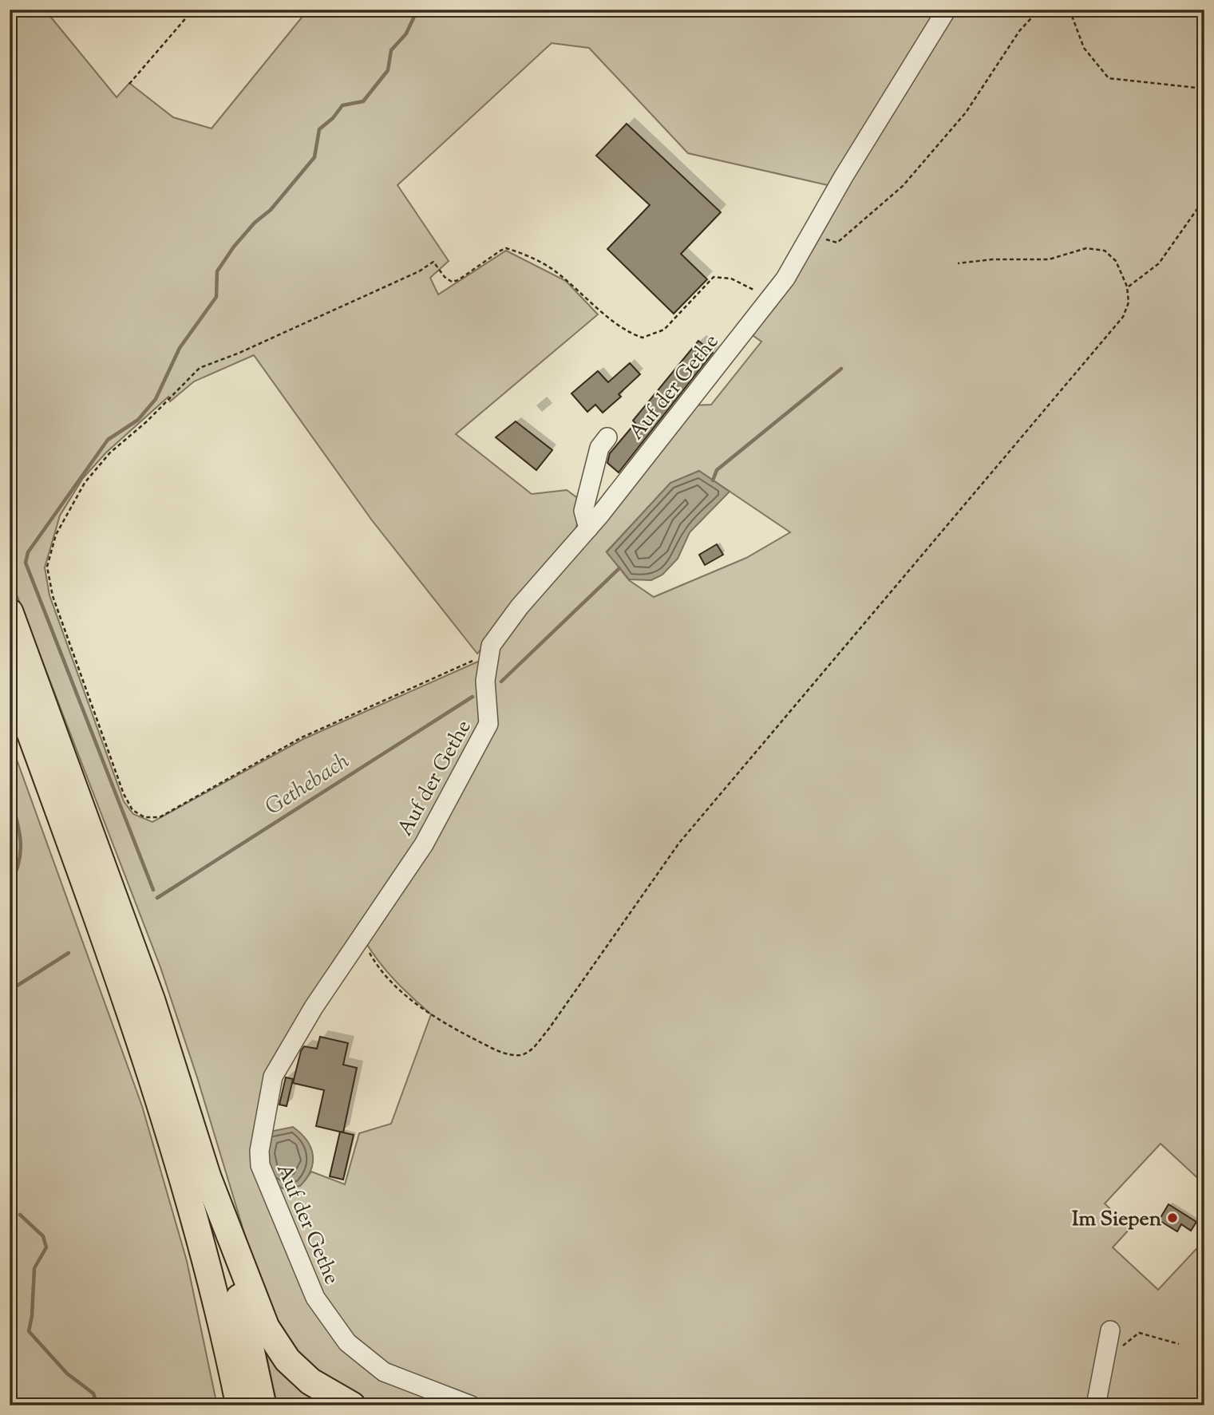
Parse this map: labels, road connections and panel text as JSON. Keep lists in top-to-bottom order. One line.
{"streets":{"street":["Auf der Gethe"]},"water":["Gethebach"],"places":["Im Siepen"]}
